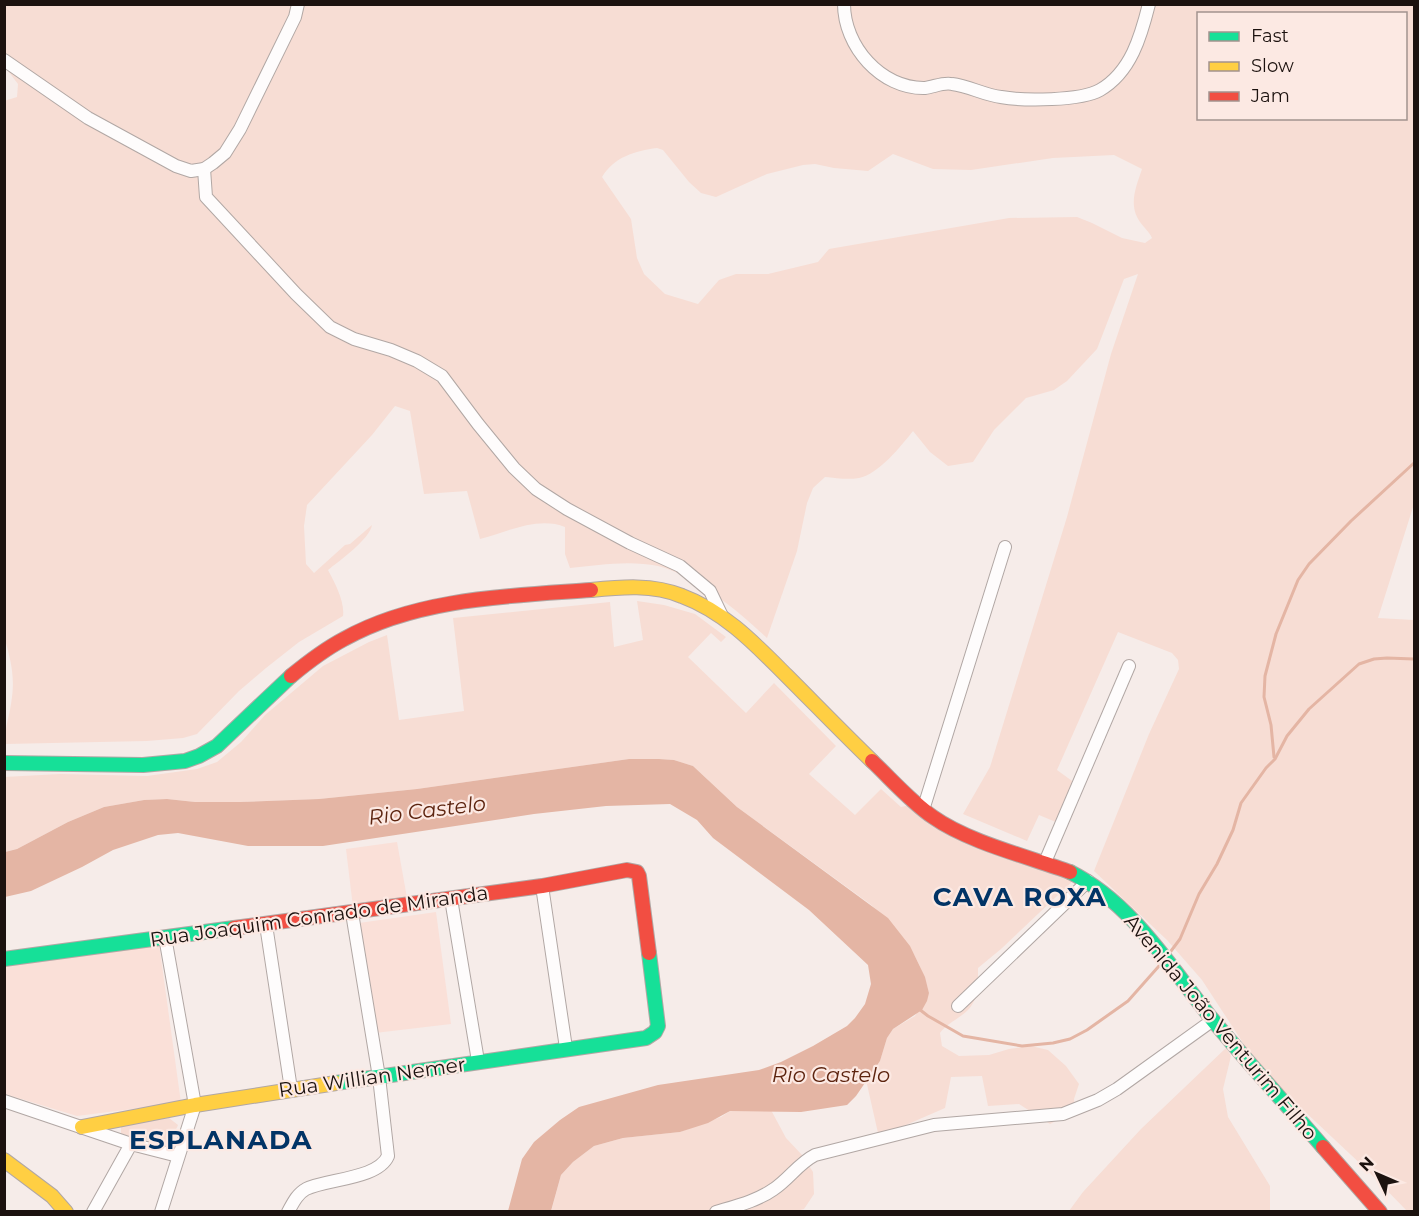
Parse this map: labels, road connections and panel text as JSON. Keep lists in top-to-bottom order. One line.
{"streets":{"street":["Rua Joaquim Conrado de Miranda","Avenida João Venturim Filho","Rua Willian Nemer"]},"crossings":[["Rua Joaquim Conrado de Miranda","Rua Willian Nemer"]],"districts":["CAVA ROXA","ESPLANADA"],"water":["Rio Castelo"],"legend":["Fast","Slow","Jam"],"north":"top left"}
